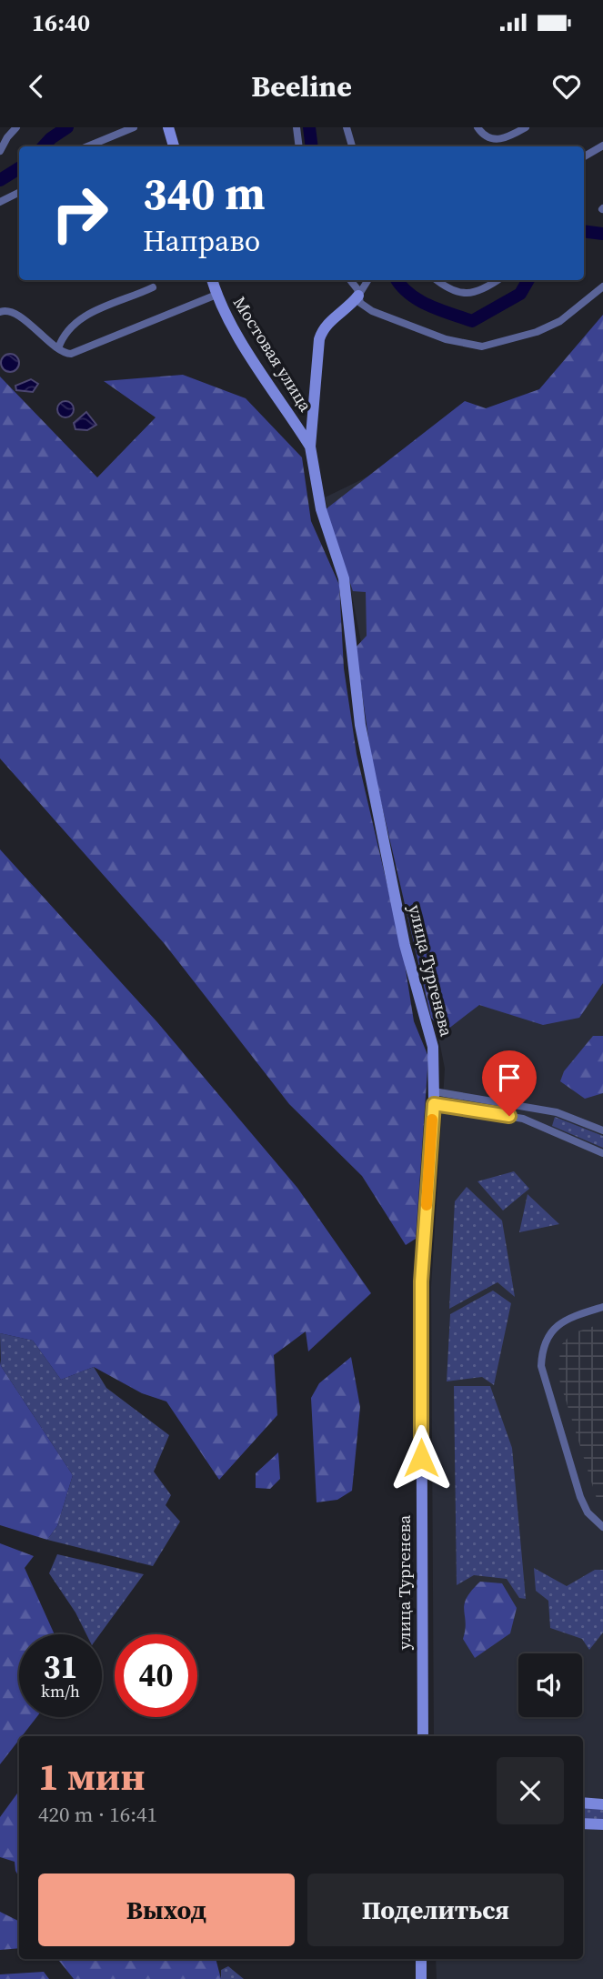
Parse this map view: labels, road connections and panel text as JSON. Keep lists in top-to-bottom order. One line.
{"streets":{"street":["Мостовая улица","улица Тургенева"]},"crossings":[["Мостовая улица","улица Тургенева"]],"page":{"status":"16:40","header":"Beeline","turn":["340 m","Направо"],"speed":"31 km/h","limit":"40","heading":["1 мин","420 m · 16:41"],"buttons":["Выход","Поделиться"]}}
